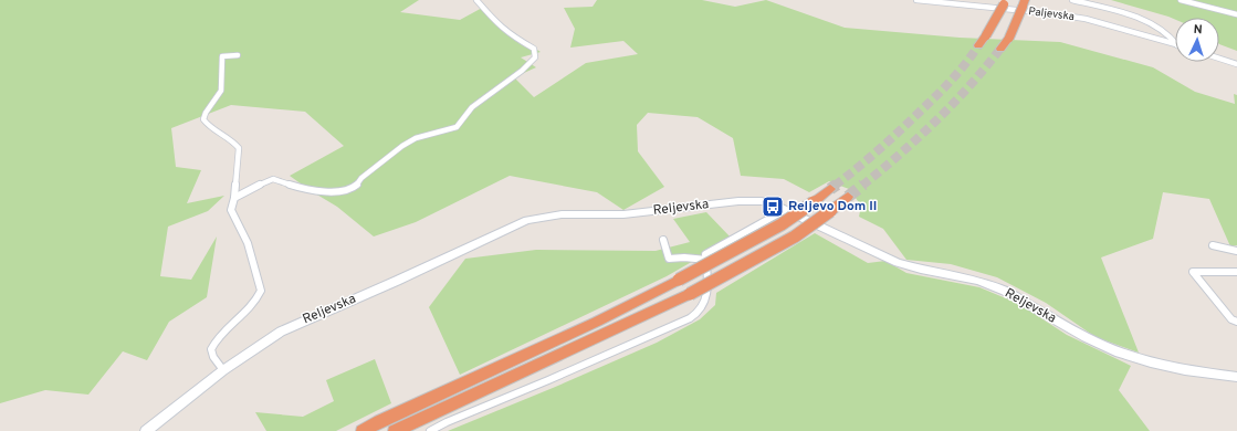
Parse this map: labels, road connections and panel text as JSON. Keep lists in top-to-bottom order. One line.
{"streets":{"main road":["Reljevska"],"street":["Paljevska"]},"places":{"bus stop":["Reljevo Dom II"]},"north":"top"}
